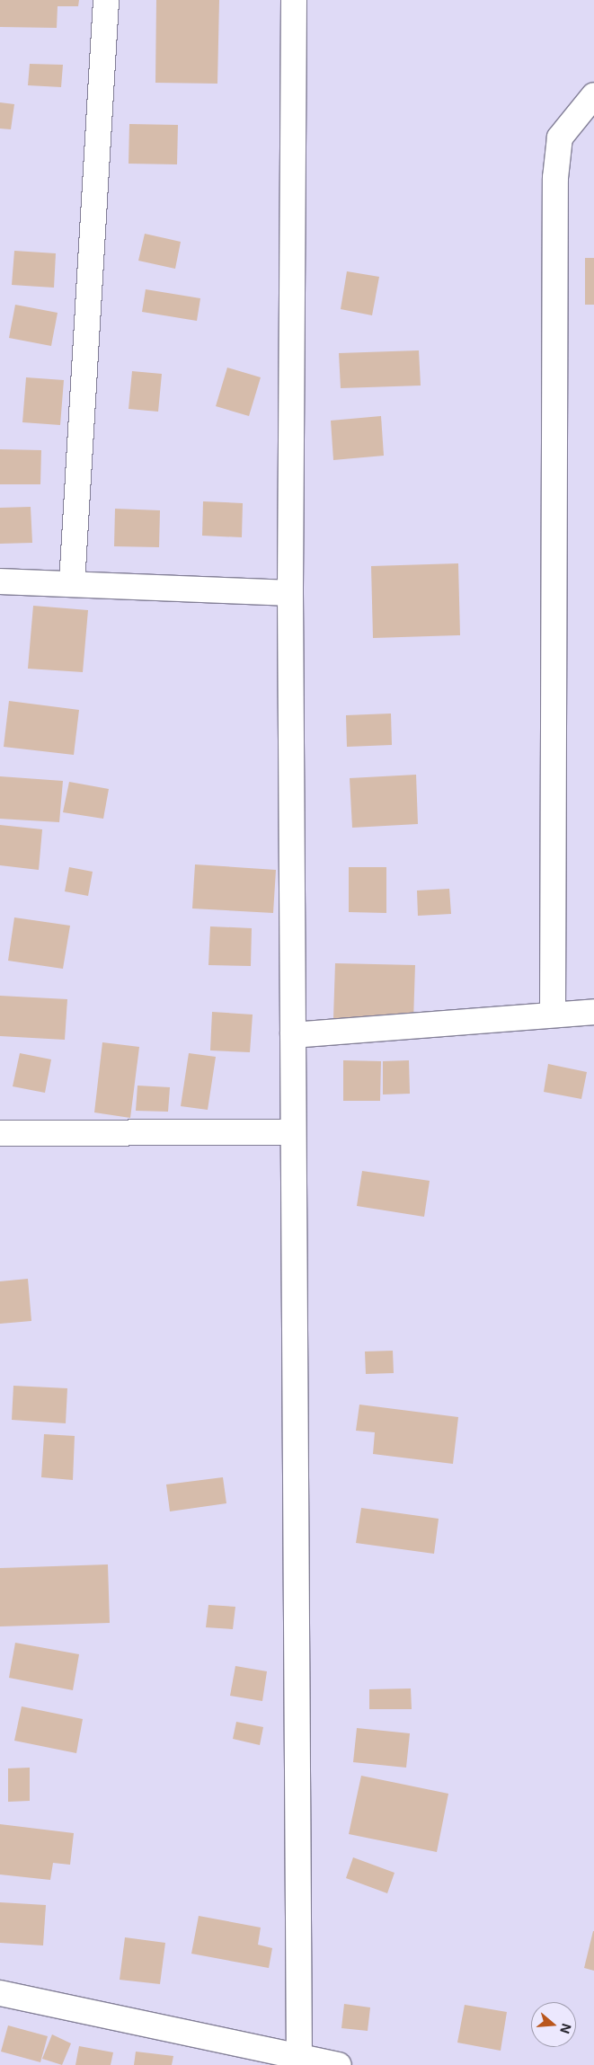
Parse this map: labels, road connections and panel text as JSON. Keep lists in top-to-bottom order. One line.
{"north":"right"}
